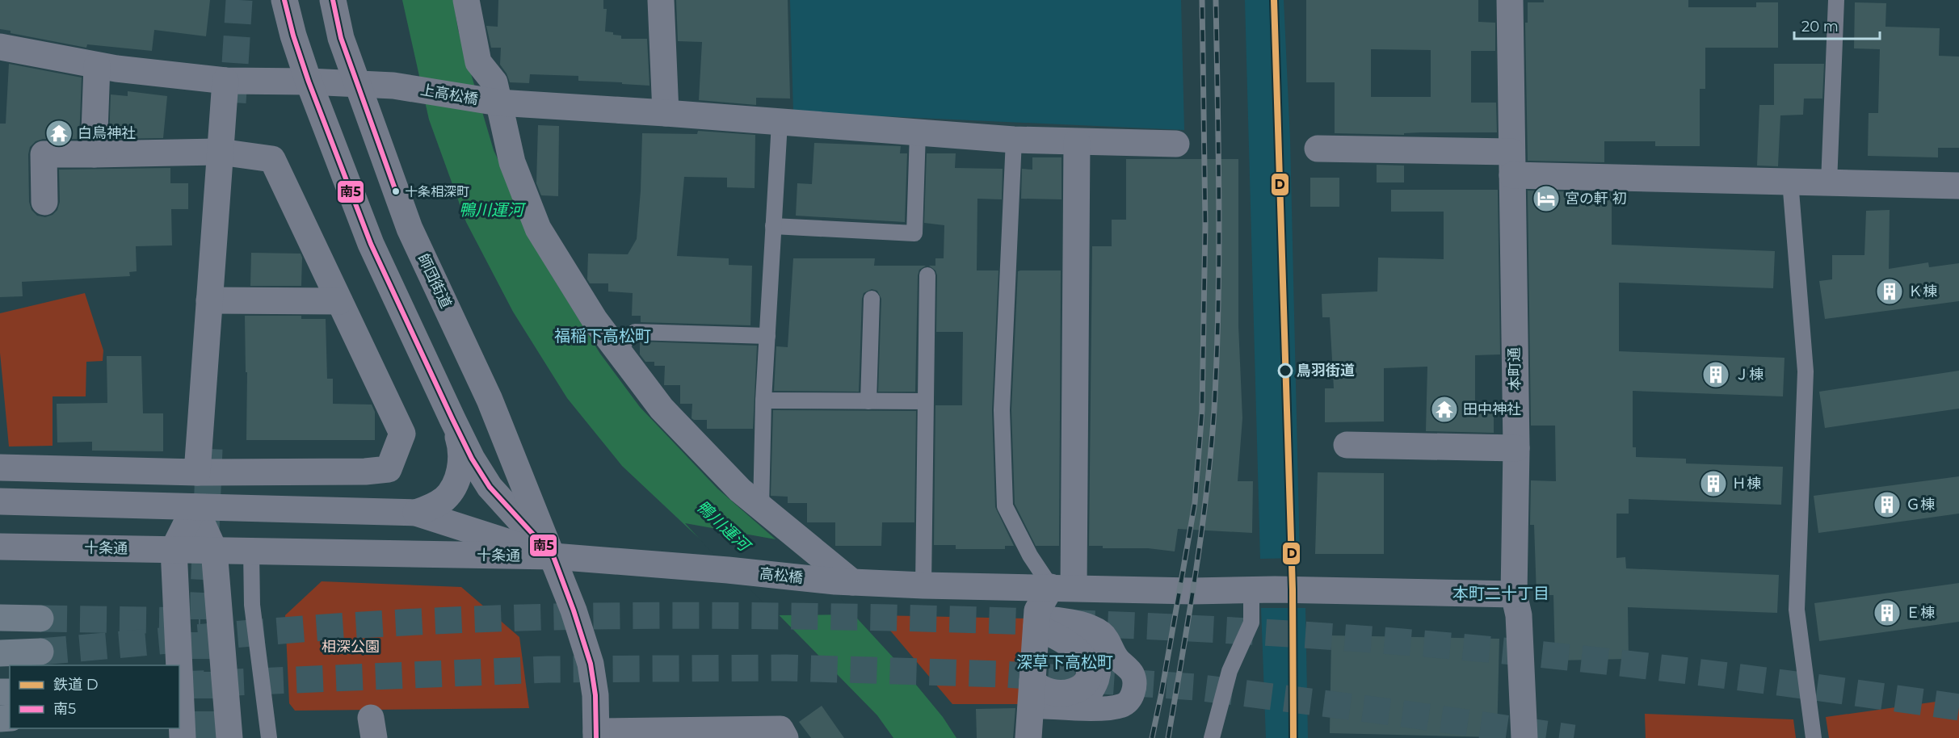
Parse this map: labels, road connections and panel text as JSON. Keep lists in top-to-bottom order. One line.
{"streets":{"street":["上高松橋","師団街道","本町通","十条通","高松橋"]},"crossings":[["上高松橋","師団街道"],["師団街道","十条通"],["師団街道","高松橋"],["本町通","高松橋"],["十条通","高松橋"]],"districts":["福稲下高松町","本町二十丁目","深草下高松町"],"water":["鴨川運河"],"parks":["相深公園"],"places":{"temple":["白鳥神社","田中神社"],"other":["十条相深町","鳥羽街道"],"hotel":["宮の軒 初"],"building":["Ｋ棟","Ｊ棟","Ｈ棟","Ｇ棟","Ｅ棟"]},"lines":["rail line D","transit line 南5"],"legend":["鉄道 D","南5"],"scale_bar":"20 m"}
